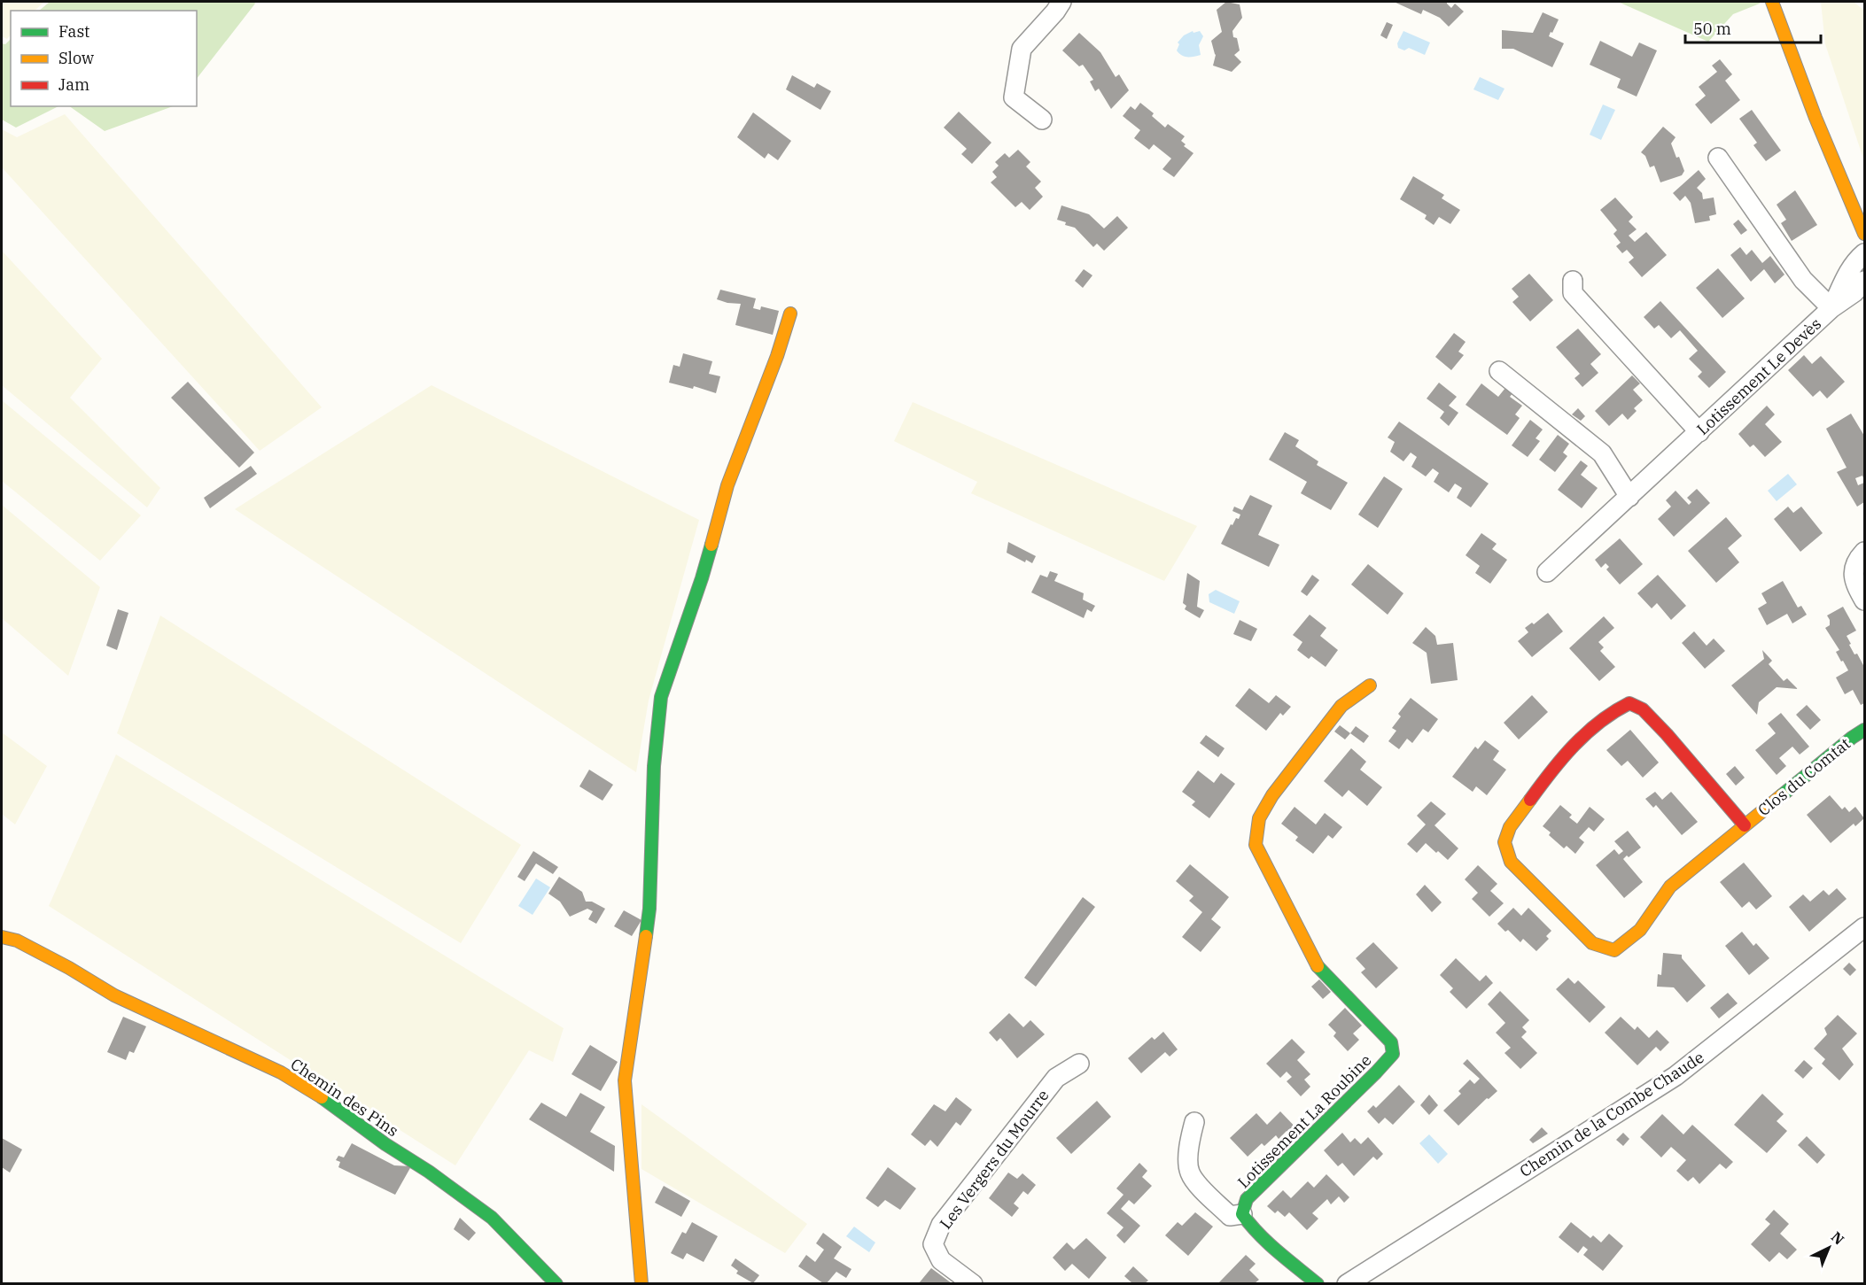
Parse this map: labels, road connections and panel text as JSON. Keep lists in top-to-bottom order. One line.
{"streets":{"street":["Lotissement Le Devès","Clos du Comtat","Chemin des Pins","Chemin de la Combe Chaude","Lotissement La Roubine","Les Vergers du Mourre"]},"legend":["Fast","Slow","Jam"],"scale_bar":"50 m","north":"top right"}
